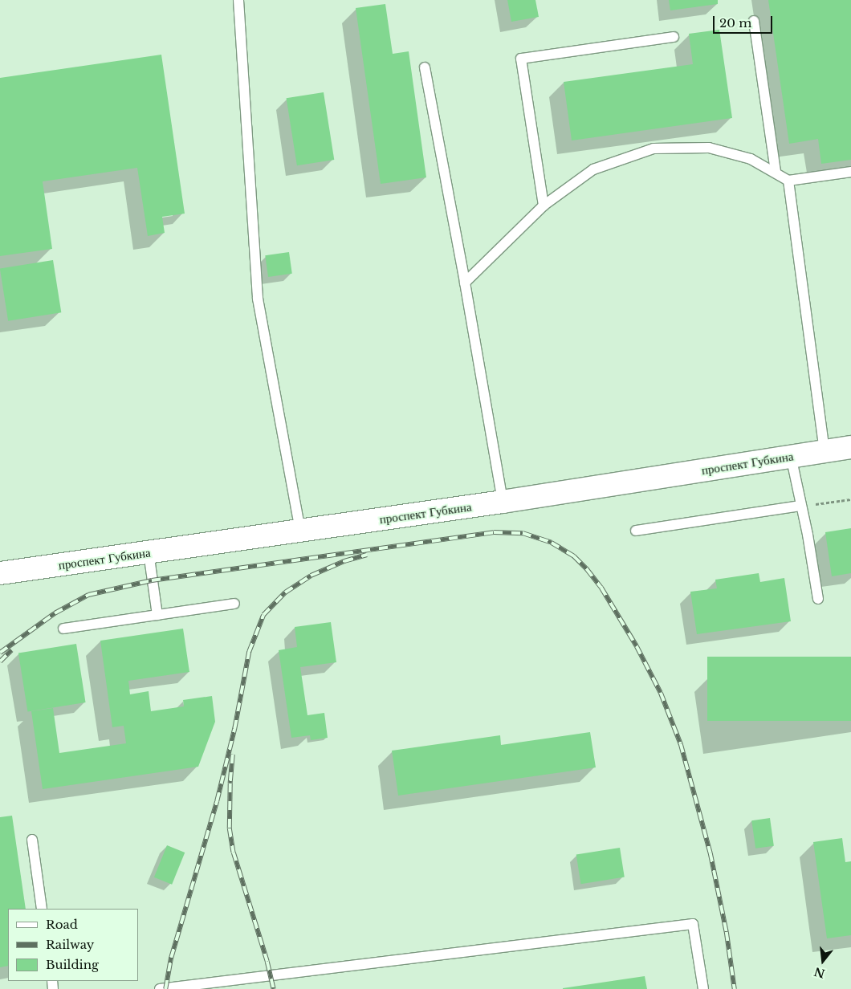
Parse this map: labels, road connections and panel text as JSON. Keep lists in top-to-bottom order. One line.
{"streets":{"main road":["проспект Губкина"]},"legend":["Road","Railway","Building"],"scale_bar":"20 m","north":"bottom"}
